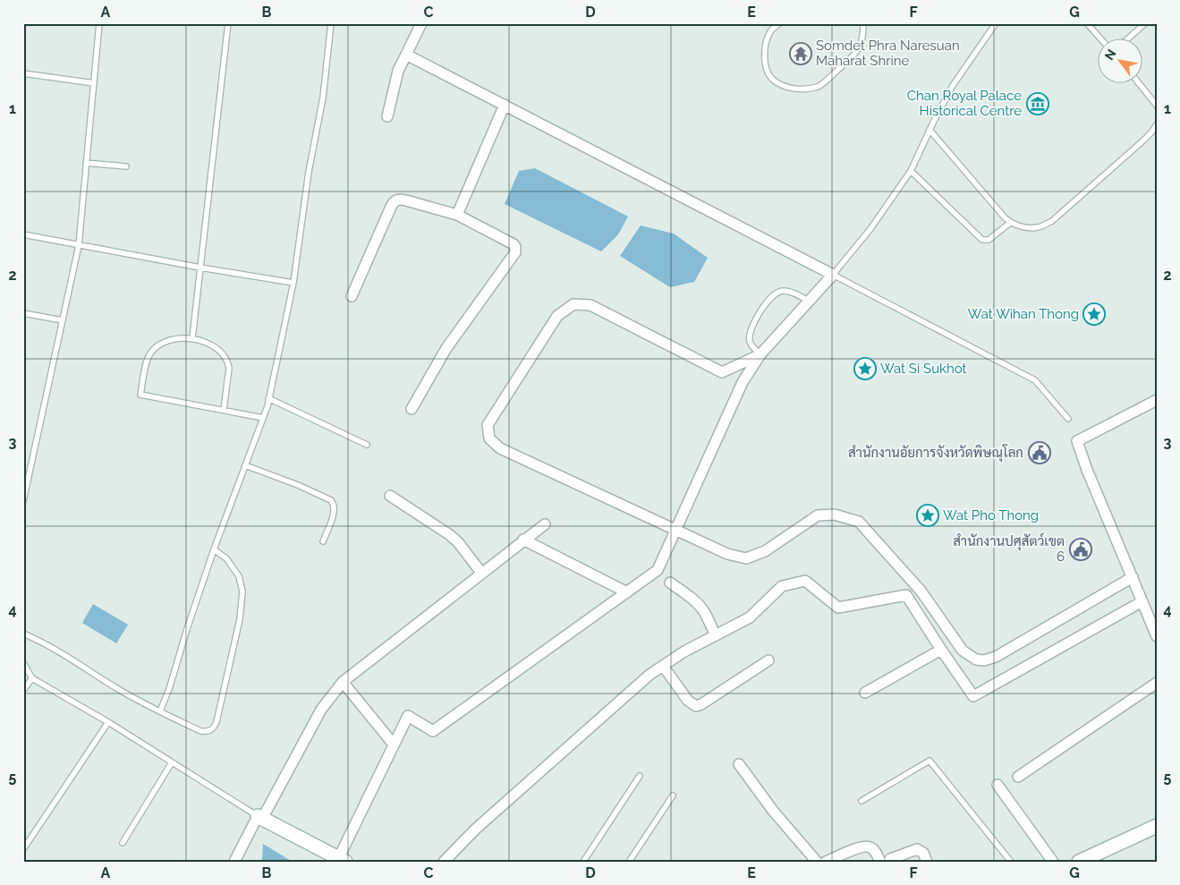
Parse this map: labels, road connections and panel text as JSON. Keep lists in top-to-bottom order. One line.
{"places":{"temple":["Somdet Phra Naresuan Maharat Shrine"],"museum":["Chan Royal Palace Historical Centre"],"place":["Wat Wihan Thong","Wat Si Sukhot","Wat Pho Thong"],"public building":["สำนักงานอัยการจังหวัดพิษณุโลก","สำนักงานปศุสัตว์เขต 6"]},"north":"top left","grid":{"columns":["A","B","C","D","E","F","G"],"rows":["1","2","3","4","5"]}}
